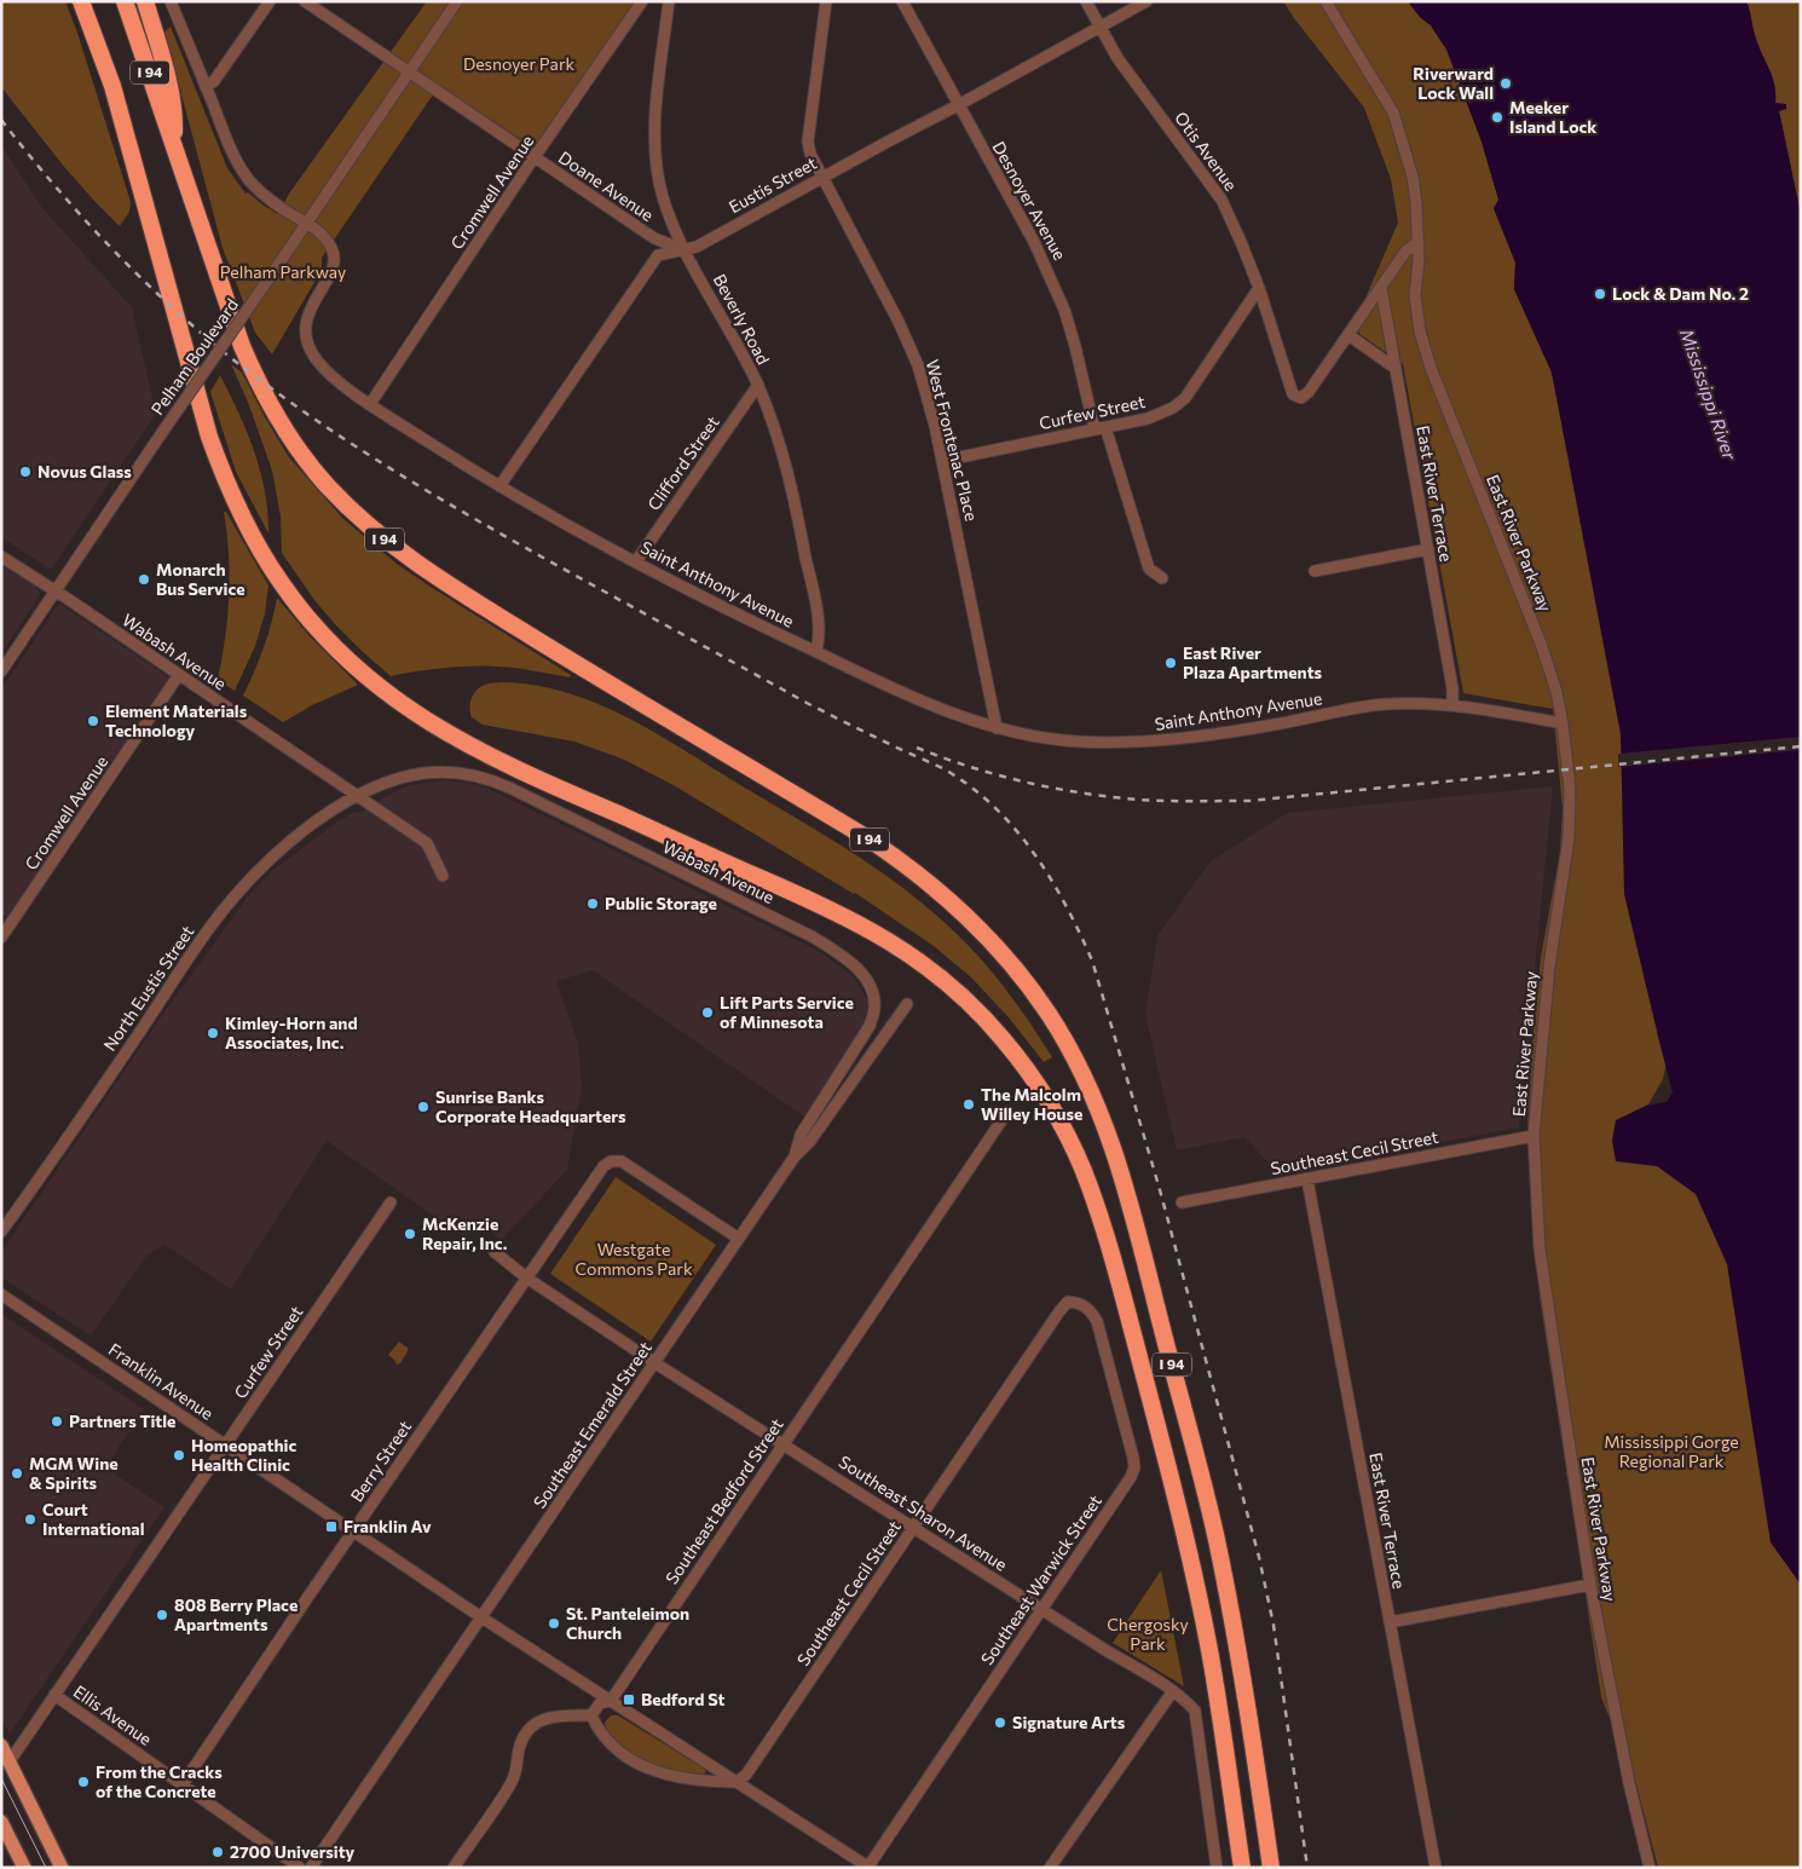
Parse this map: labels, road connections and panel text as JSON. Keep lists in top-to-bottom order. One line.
{"streets":{"highway":["I 94"],"street":["Otis Avenue","Eustis Street","Doane Avenue","Cromwell Avenue","Desnoyer Avenue","Beverly Road","Pelham Boulevard","Curfew Street","West Frontenac Place","Clifford Street","East River Terrace","East River Parkway","Saint Anthony Avenue","Wabash Avenue","North Eustis Street","Southeast Cecil Street","Franklin Avenue","Southeast Emerald Street","Berry Street","Southeast Bedford Street","Southeast Sharon Avenue","Southeast Warwick Street","Ellis Avenue"]},"crossings":[["Otis Avenue","Eustis Street"],["Otis Avenue","Curfew Street"],["Eustis Street","Doane Avenue"],["Eustis Street","Desnoyer Avenue"],["Eustis Street","Beverly Road"],["Eustis Street","West Frontenac Place"],["Eustis Street","Saint Anthony Avenue"],["Doane Avenue","Cromwell Avenue"],["Doane Avenue","Beverly Road"],["Doane Avenue","Pelham Boulevard"],["Cromwell Avenue","Saint Anthony Avenue"],["Cromwell Avenue","Wabash Avenue"],["Desnoyer Avenue","Curfew Street"],["Beverly Road","Clifford Street"],["Beverly Road","Saint Anthony Avenue"],["Pelham Boulevard","Saint Anthony Avenue"],["Pelham Boulevard","Wabash Avenue"],["Curfew Street","West Frontenac Place"],["Curfew Street","Franklin Avenue"],["Curfew Street","Ellis Avenue"],["West Frontenac Place","Saint Anthony Avenue"],["Clifford Street","Saint Anthony Avenue"],["East River Terrace","Saint Anthony Avenue"],["East River Terrace","Southeast Cecil Street"],["East River Parkway","Saint Anthony Avenue"],["East River Parkway","Southeast Cecil Street"],["Wabash Avenue","North Eustis Street"],["Wabash Avenue","Southeast Emerald Street"],["Southeast Cecil Street","Franklin Avenue"],["Southeast Cecil Street","Southeast Sharon Avenue"],["Southeast Cecil Street","Southeast Warwick Street"],["Franklin Avenue","Southeast Emerald Street"],["Franklin Avenue","Berry Street"],["Franklin Avenue","Southeast Bedford Street"],["Franklin Avenue","Southeast Warwick Street"],["Southeast Emerald Street","Berry Street"],["Southeast Emerald Street","Southeast Sharon Avenue"],["Berry Street","Southeast Sharon Avenue"],["Berry Street","Ellis Avenue"],["Southeast Bedford Street","Southeast Sharon Avenue"],["Southeast Sharon Avenue","Southeast Warwick Street"]],"water":["Mississippi River"],"parks":["Desnoyer Park","Pelham Parkway","Westgate Commons Park","Mississippi Gorge Regional Park","Chergosky Park"],"places":{"other":["Riverward Lock Wall","Meeker Island Lock","Lock & Dam No. 2","Novus Glass","Monarch Bus Service","East River Plaza Apartments","Element Materials Technology","Public Storage","Lift Parts Service of Minnesota","Kimley-Horn and Associates, Inc.","The Malcolm Willey House","Sunrise Banks Corporate Headquarters","McKenzie Repair, Inc.","Partners Title","Homeopathic Health Clinic","MGM Wine & Spirits","Court International","808 Berry Place Apartments","St. Panteleimon Church","Signature Arts","From the Cracks of the Concrete","2700 University"],"transit":["Franklin Av","Bedford St"]}}
